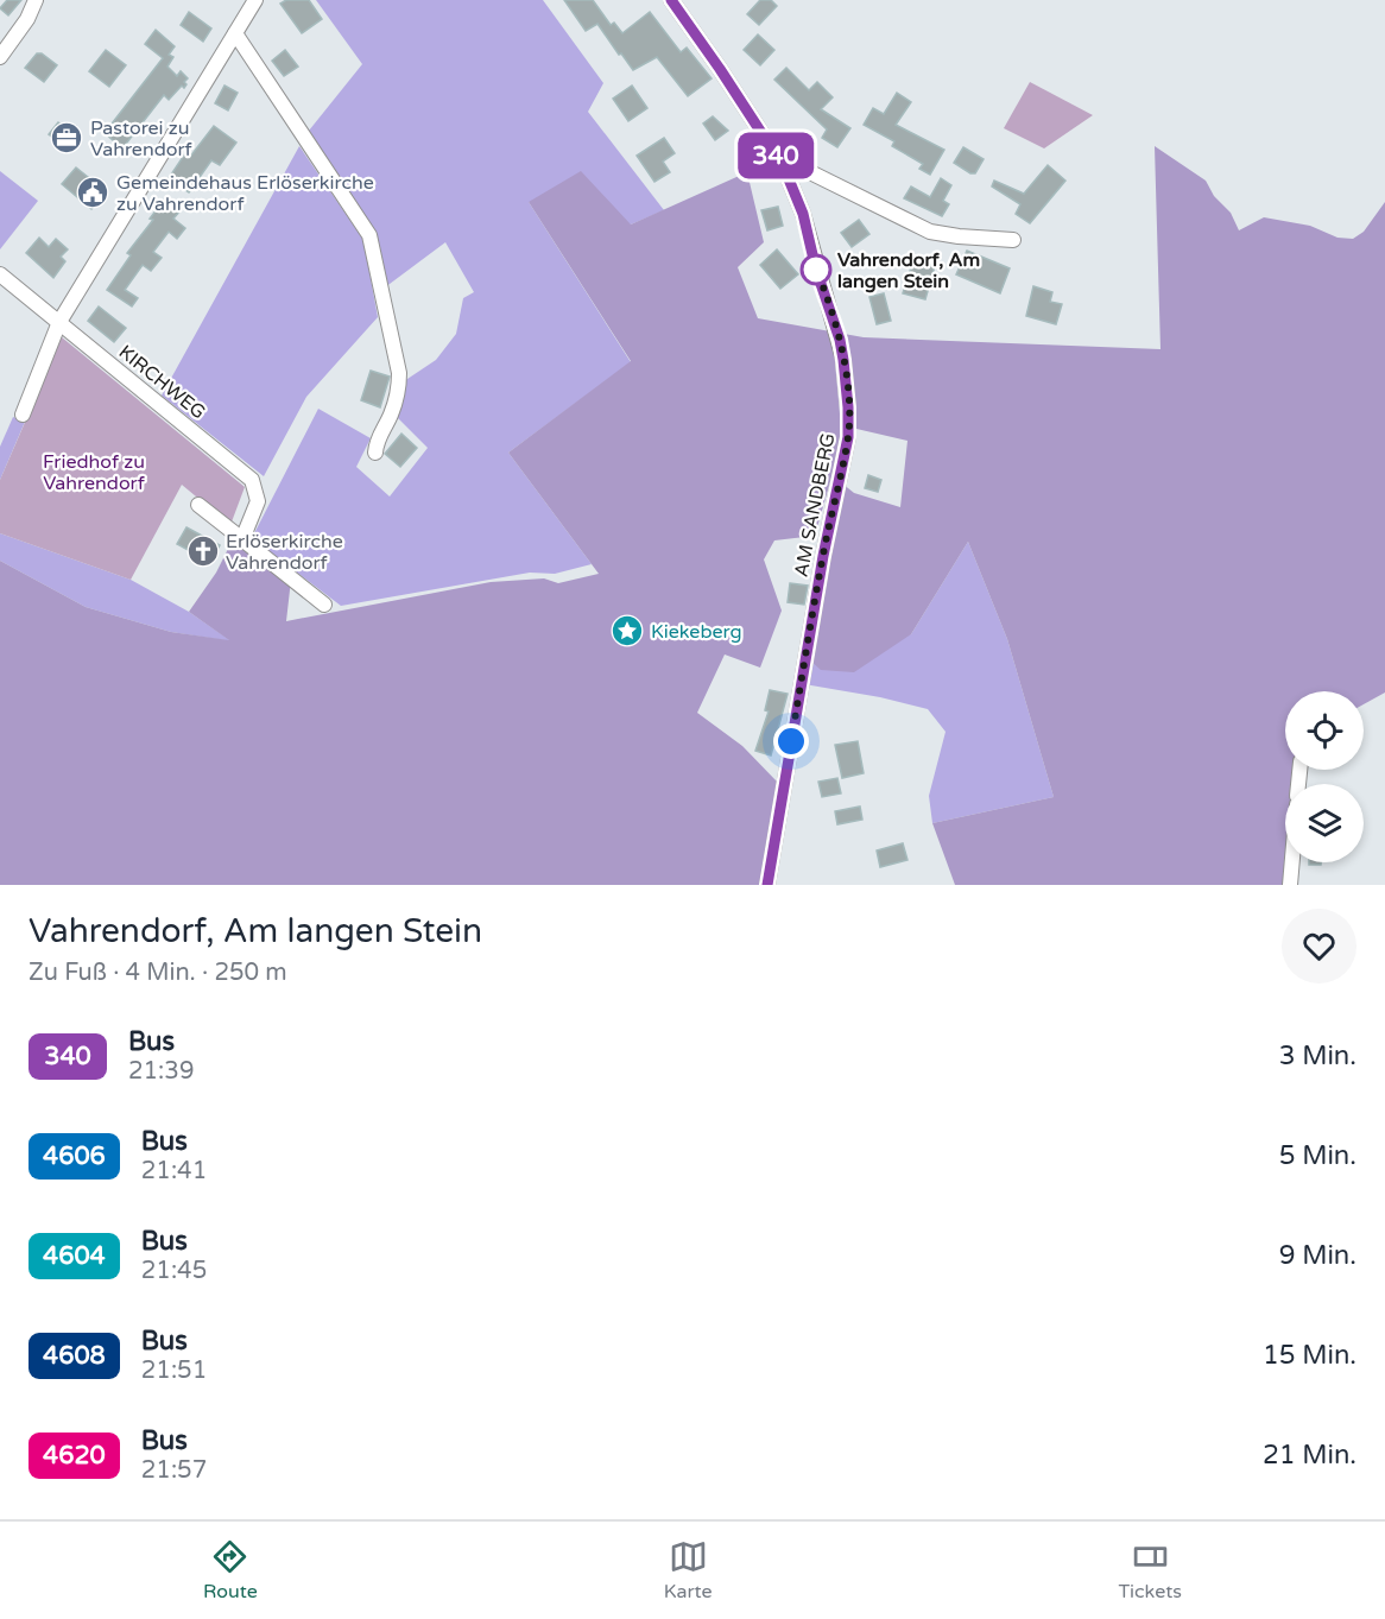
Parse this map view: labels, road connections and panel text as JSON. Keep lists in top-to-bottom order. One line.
{"streets":{"street":["KIRCHWEG","AM SANDBERG"]},"parks":["Friedhof zu Vahrendorf"],"places":{"office":["Pastorei zu Vahrendorf"],"public building":["Gemeindehaus Erlöserkirche zu Vahrendorf"],"other":["Vahrendorf, Am langen Stein"],"church":["Erlöserkirche Vahrendorf"],"place":["Kiekeberg"]},"lines":["bus line 340"],"page":{"on_map":"340","heading":["Vahrendorf, Am langen Stein","Zu Fuß · 4 Min. · 250 m"],"list":[{"mark":"340","name":"Bus","note":"21:39","value":"3 Min."},{"mark":"4606","name":"Bus","note":"21:41","value":"5 Min."},{"mark":"4604","name":"Bus","note":"21:45","value":"9 Min."},{"mark":"4608","name":"Bus","note":"21:51","value":"15 Min."},{"mark":"4620","name":"Bus","note":"21:57","value":"21 Min."}],"tabs":["Route","Karte","Tickets"]}}
